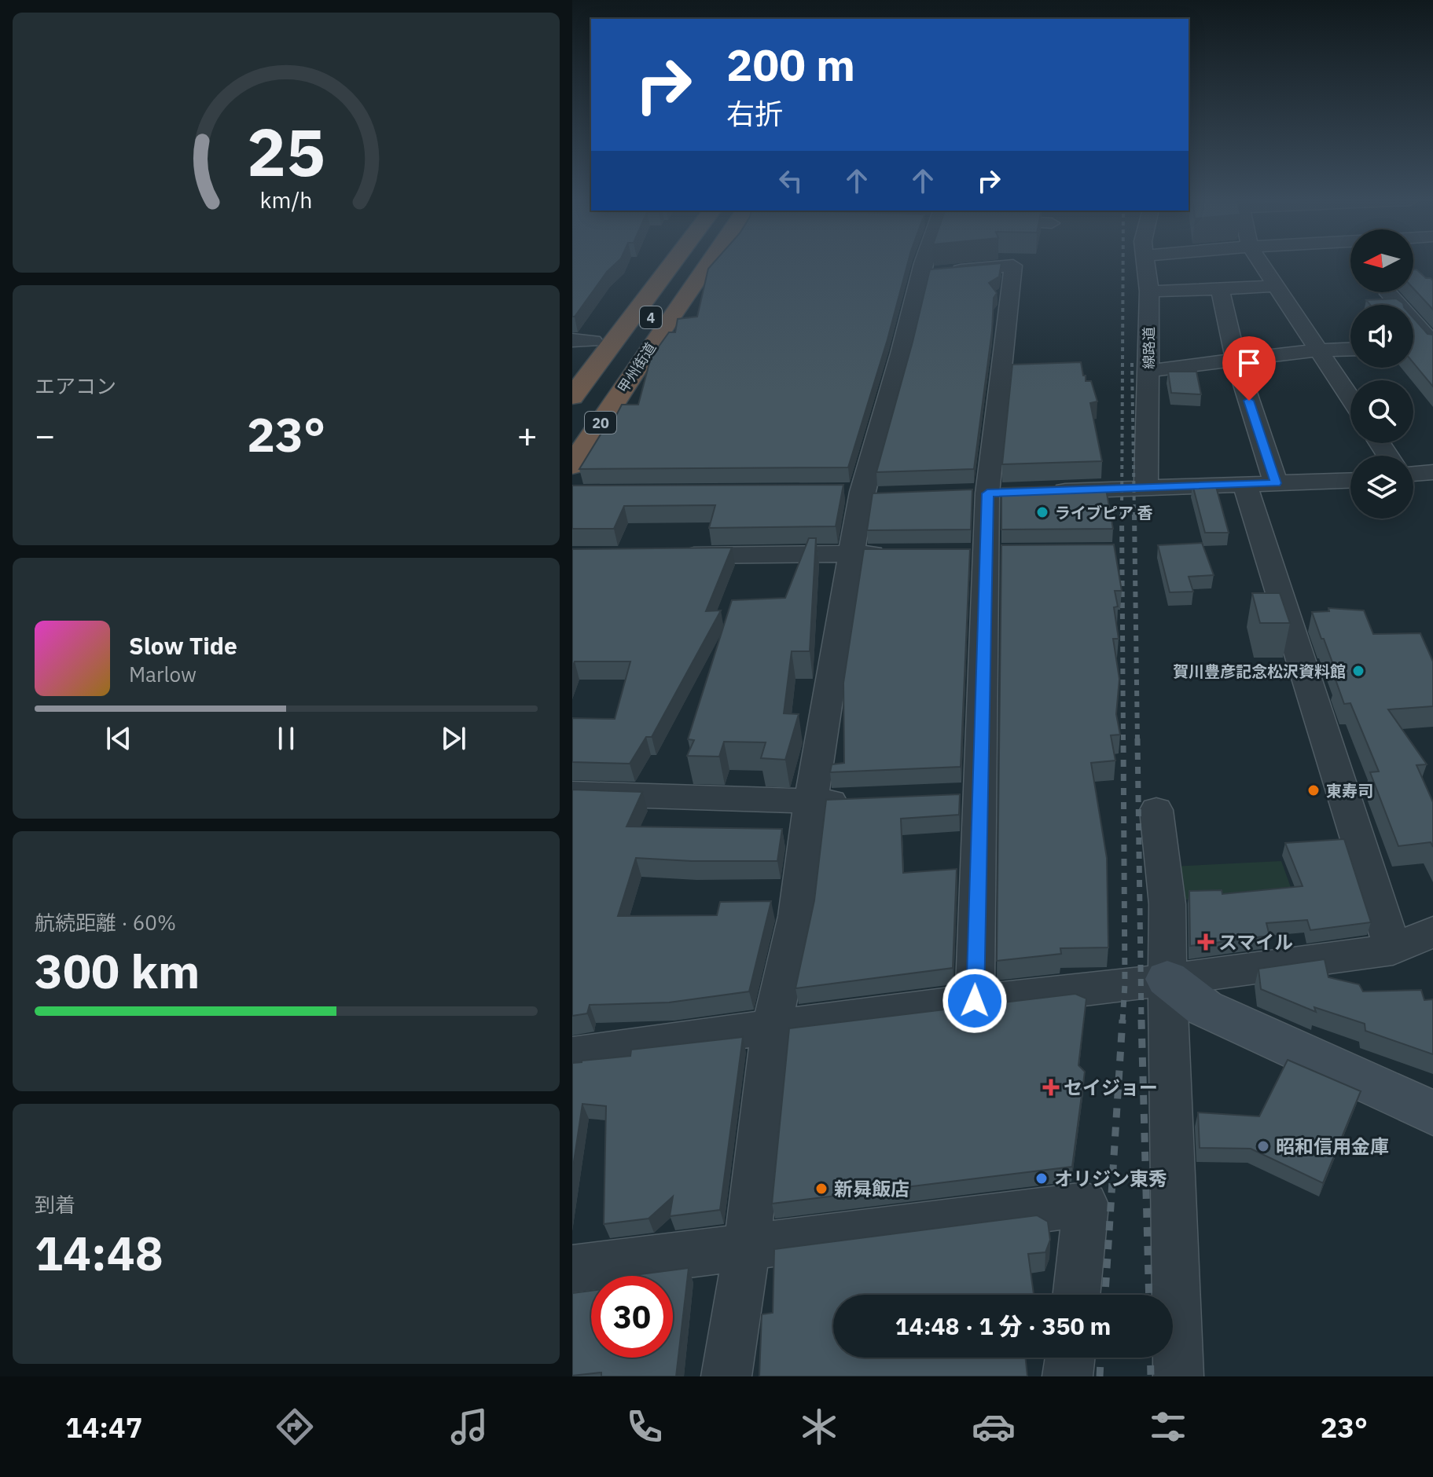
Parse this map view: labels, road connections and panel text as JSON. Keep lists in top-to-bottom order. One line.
{"streets":{"highway":["4","甲州街道","20"],"street":["線路道"]},"places":{"other":["ライブピア 香","賀川豊彦記念松沢資料館","東寿司","昭和信用金庫","オリジン東秀","新曻飯店"],"health":["スマイル","セイジョー"]},"north":"left","page":{"turn":["200 m","右折"],"tile":["エアコン",["航続距離 · 60%","300 km"],["到着","14:48"]],"heat":["−","23°","+"],"song":["Slow Tide","Marlow"],"limit":"30","trip":"14:48 · 1 分 · 350 m","tabs":["14:47","23°"],"gauge":["25","km/h"]}}
